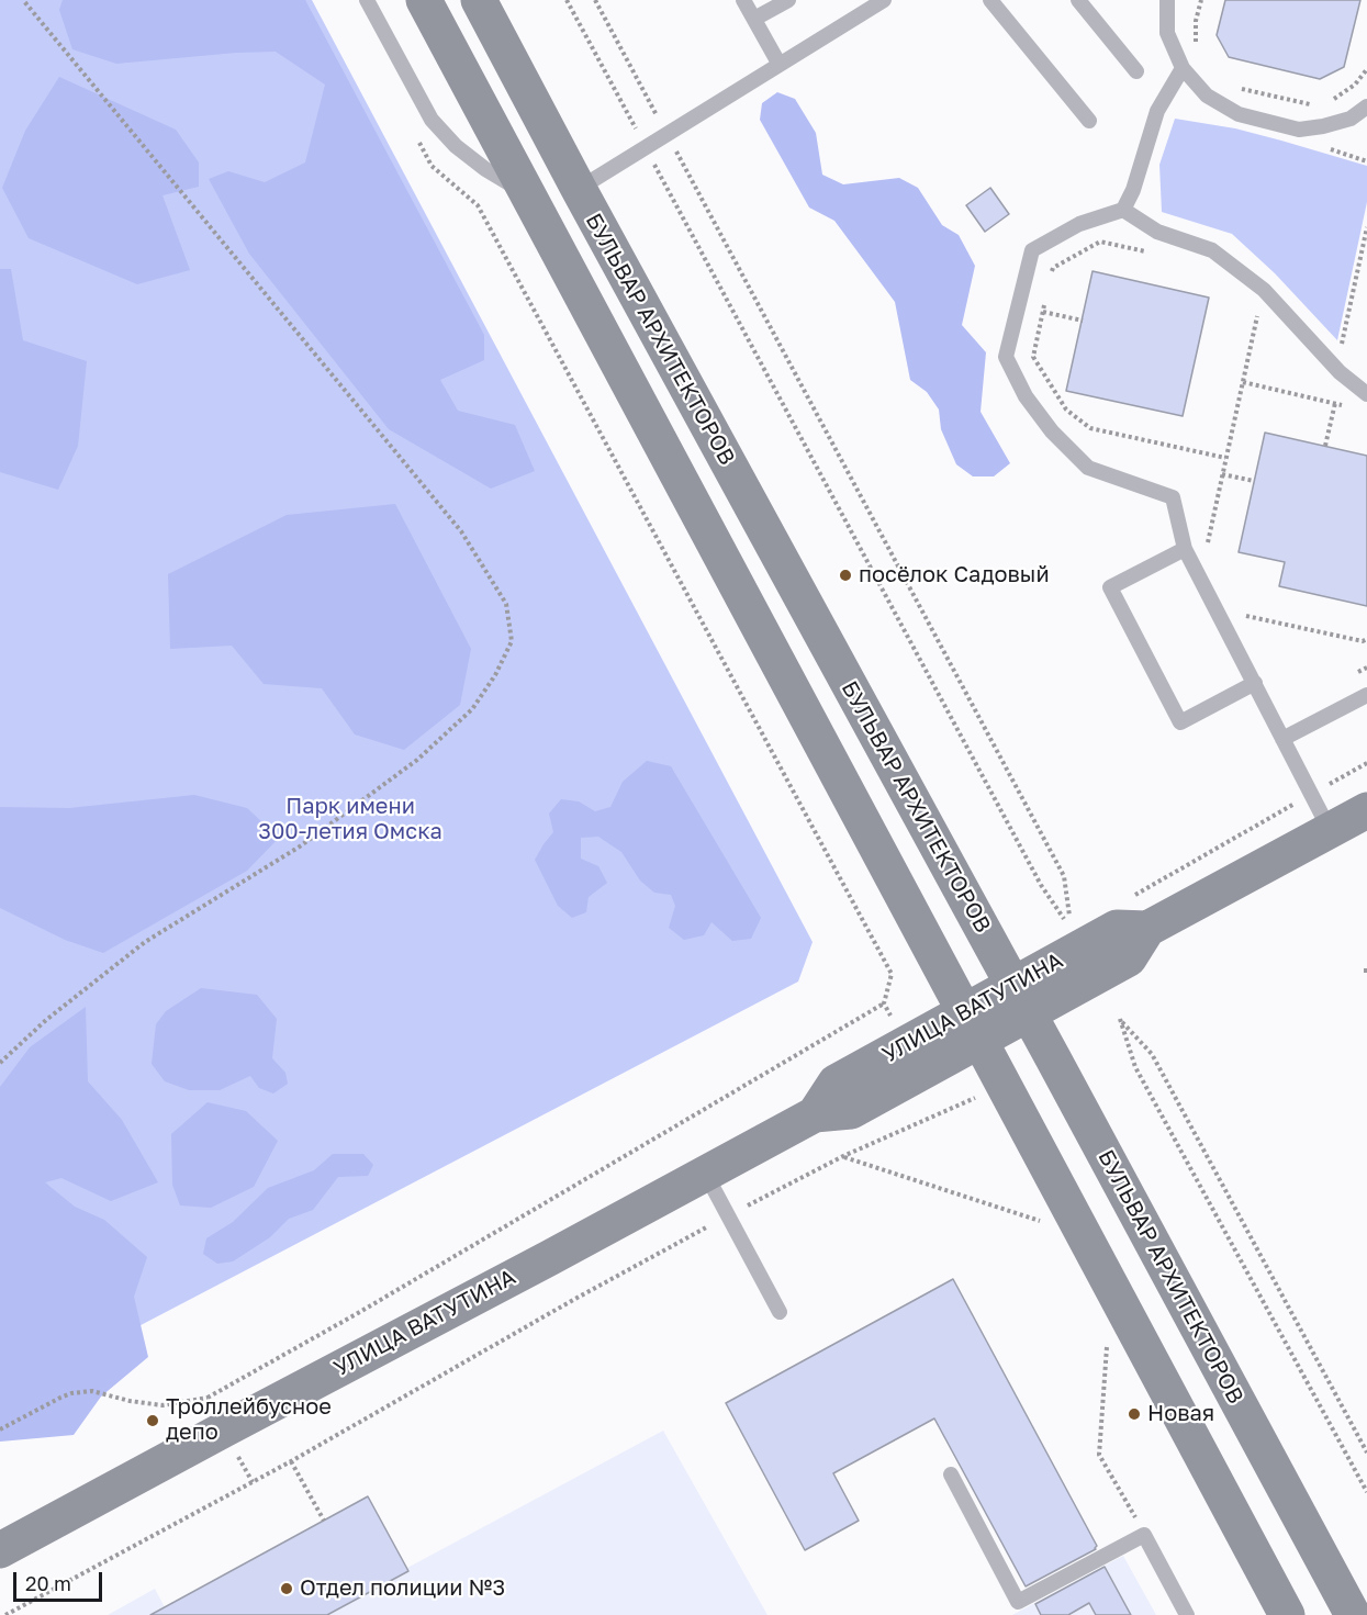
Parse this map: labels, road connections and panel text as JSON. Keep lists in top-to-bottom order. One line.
{"streets":{"main road":["БУЛЬВАР АРХИТЕКТОРОВ","УЛИЦА ВАТУТИНА"]},"crossings":[["БУЛЬВАР АРХИТЕКТОРОВ","УЛИЦА ВАТУТИНА"]],"parks":["Парк имени 300-летия Омска"],"places":["посёлок Садовый","Новая","Троллейбусное депо","Отдел полиции №3"],"scale_bar":"20 m"}
